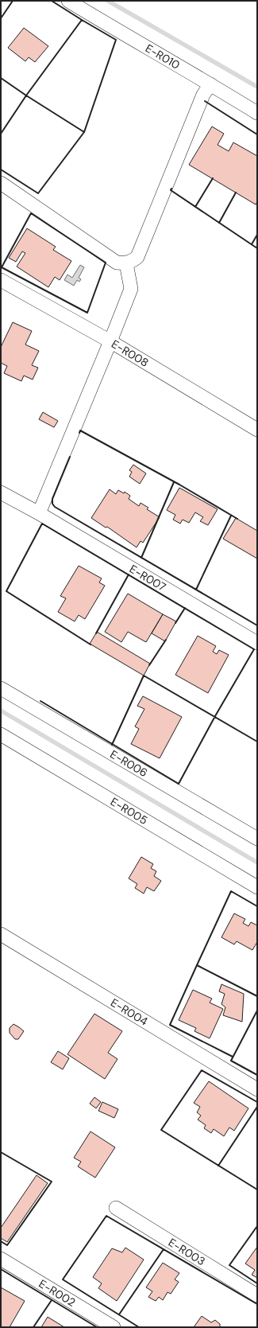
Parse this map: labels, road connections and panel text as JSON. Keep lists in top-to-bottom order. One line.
{"streets":{"street":["E-R010","E-R008","E-R007","E-R006","E-R005","E-R004","E-R003","E-R002"]}}
